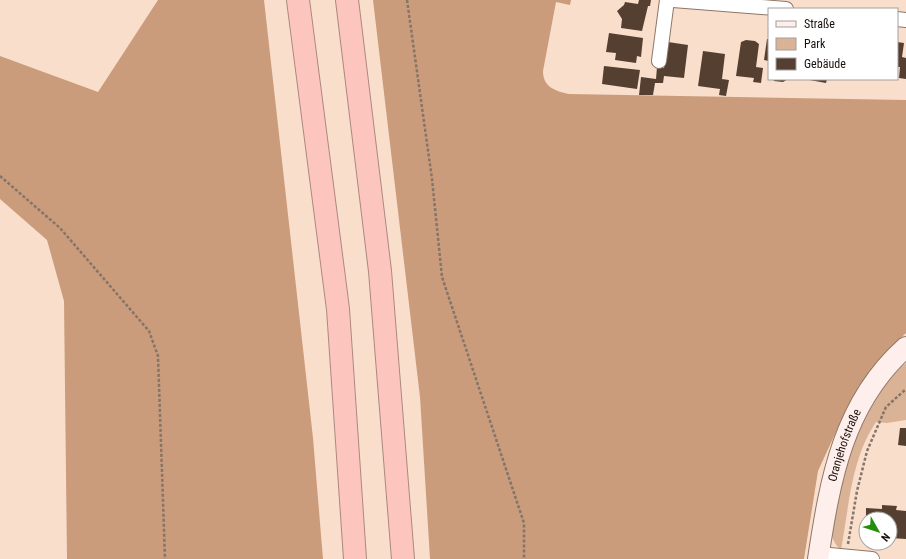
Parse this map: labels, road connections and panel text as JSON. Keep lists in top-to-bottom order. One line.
{"streets":{"street":["Oranjehofstraße"]},"legend":["Straße","Park","Gebäude"],"north":"bottom right"}
